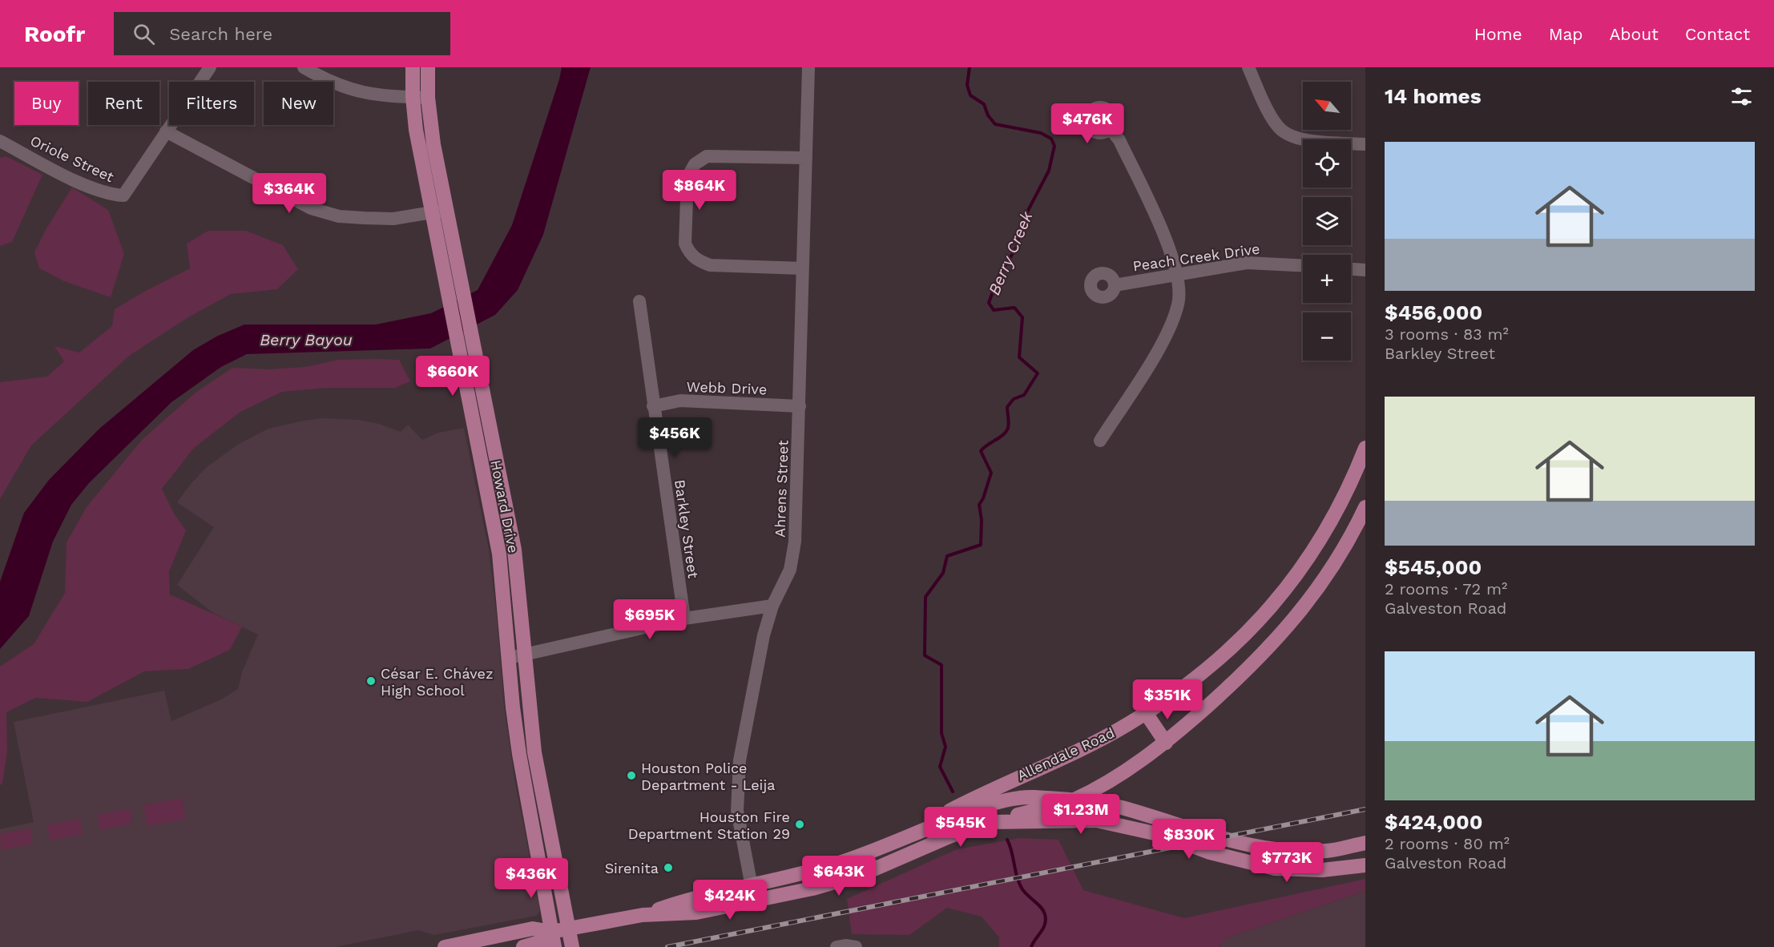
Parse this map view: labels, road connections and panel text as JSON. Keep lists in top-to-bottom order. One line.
{"streets":{"main road":["Howard Drive","Allendale Road"],"street":["Oriole Street","Peach Creek Drive","Webb Drive","Ahrens Street","Barkley Street"]},"crossings":[["Webb Drive","Ahrens Street"],["Webb Drive","Barkley Street"]],"water":["Berry Creek","Berry Bayou"],"places":["César E. Chávez High School","Houston Police Department - Leija","Houston Fire Department Station 29","Sirenita"],"north":"top left","page":{"header":"Roofr","search":"Search here","nav":["Home","Map","About","Contact"],"heading":"14 homes","map_buttons":["+","−"],"chip":["Buy","Rent","Filters","New"],"price":["$476K","$864K","$364K","$660K","$456K","$695K","$351K","$1.23M","$545K","$830K","$773K","$643K","$436K","$424K"],"list":[{"name":"$456,000","note":"3 rooms · 83 m² · Barkley Street"},{"name":"$545,000","note":"2 rooms · 72 m² · Galveston Road"},{"name":"$424,000","note":"2 rooms · 80 m² · Galveston Road"}]}}
